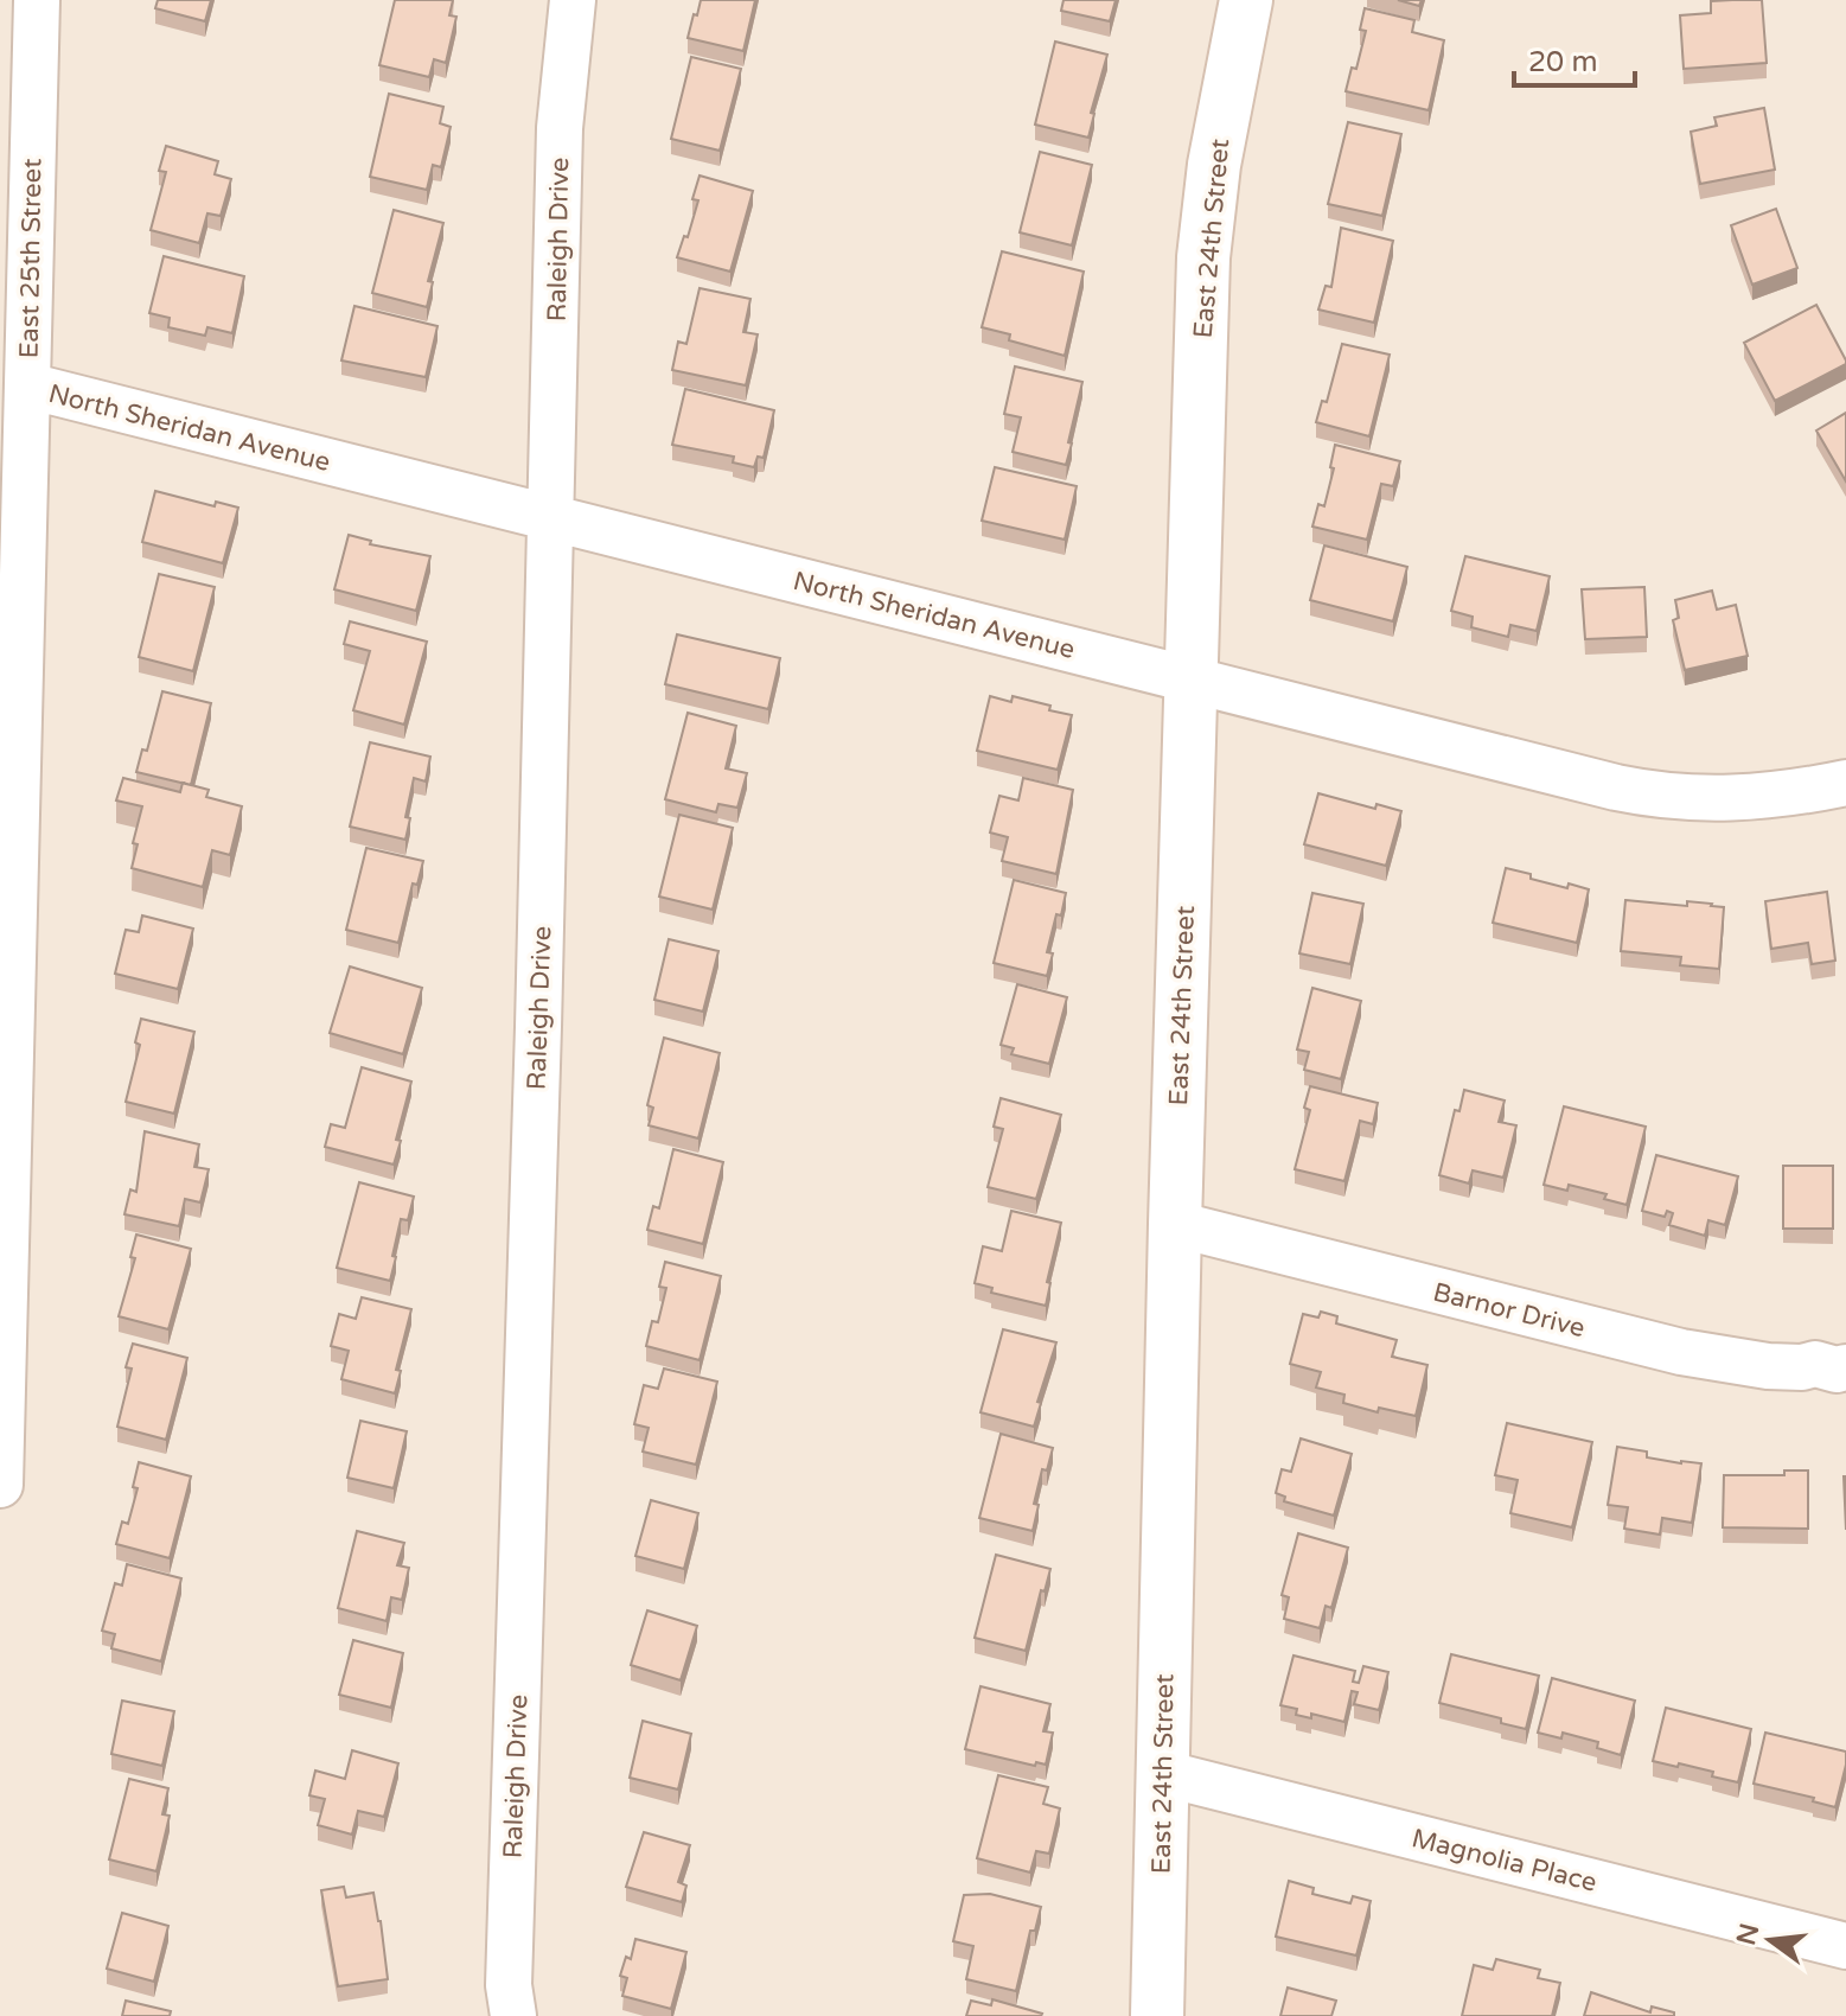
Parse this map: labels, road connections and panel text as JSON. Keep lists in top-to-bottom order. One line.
{"streets":{"street":["East 24th Street","Raleigh Drive","East 25th Street","North Sheridan Avenue","Barnor Drive","Magnolia Place"]},"crossings":[["East 24th Street","North Sheridan Avenue"],["East 24th Street","Barnor Drive"],["East 24th Street","Magnolia Place"],["Raleigh Drive","North Sheridan Avenue"],["East 25th Street","North Sheridan Avenue"]],"scale_bar":"20 m","north":"left"}
